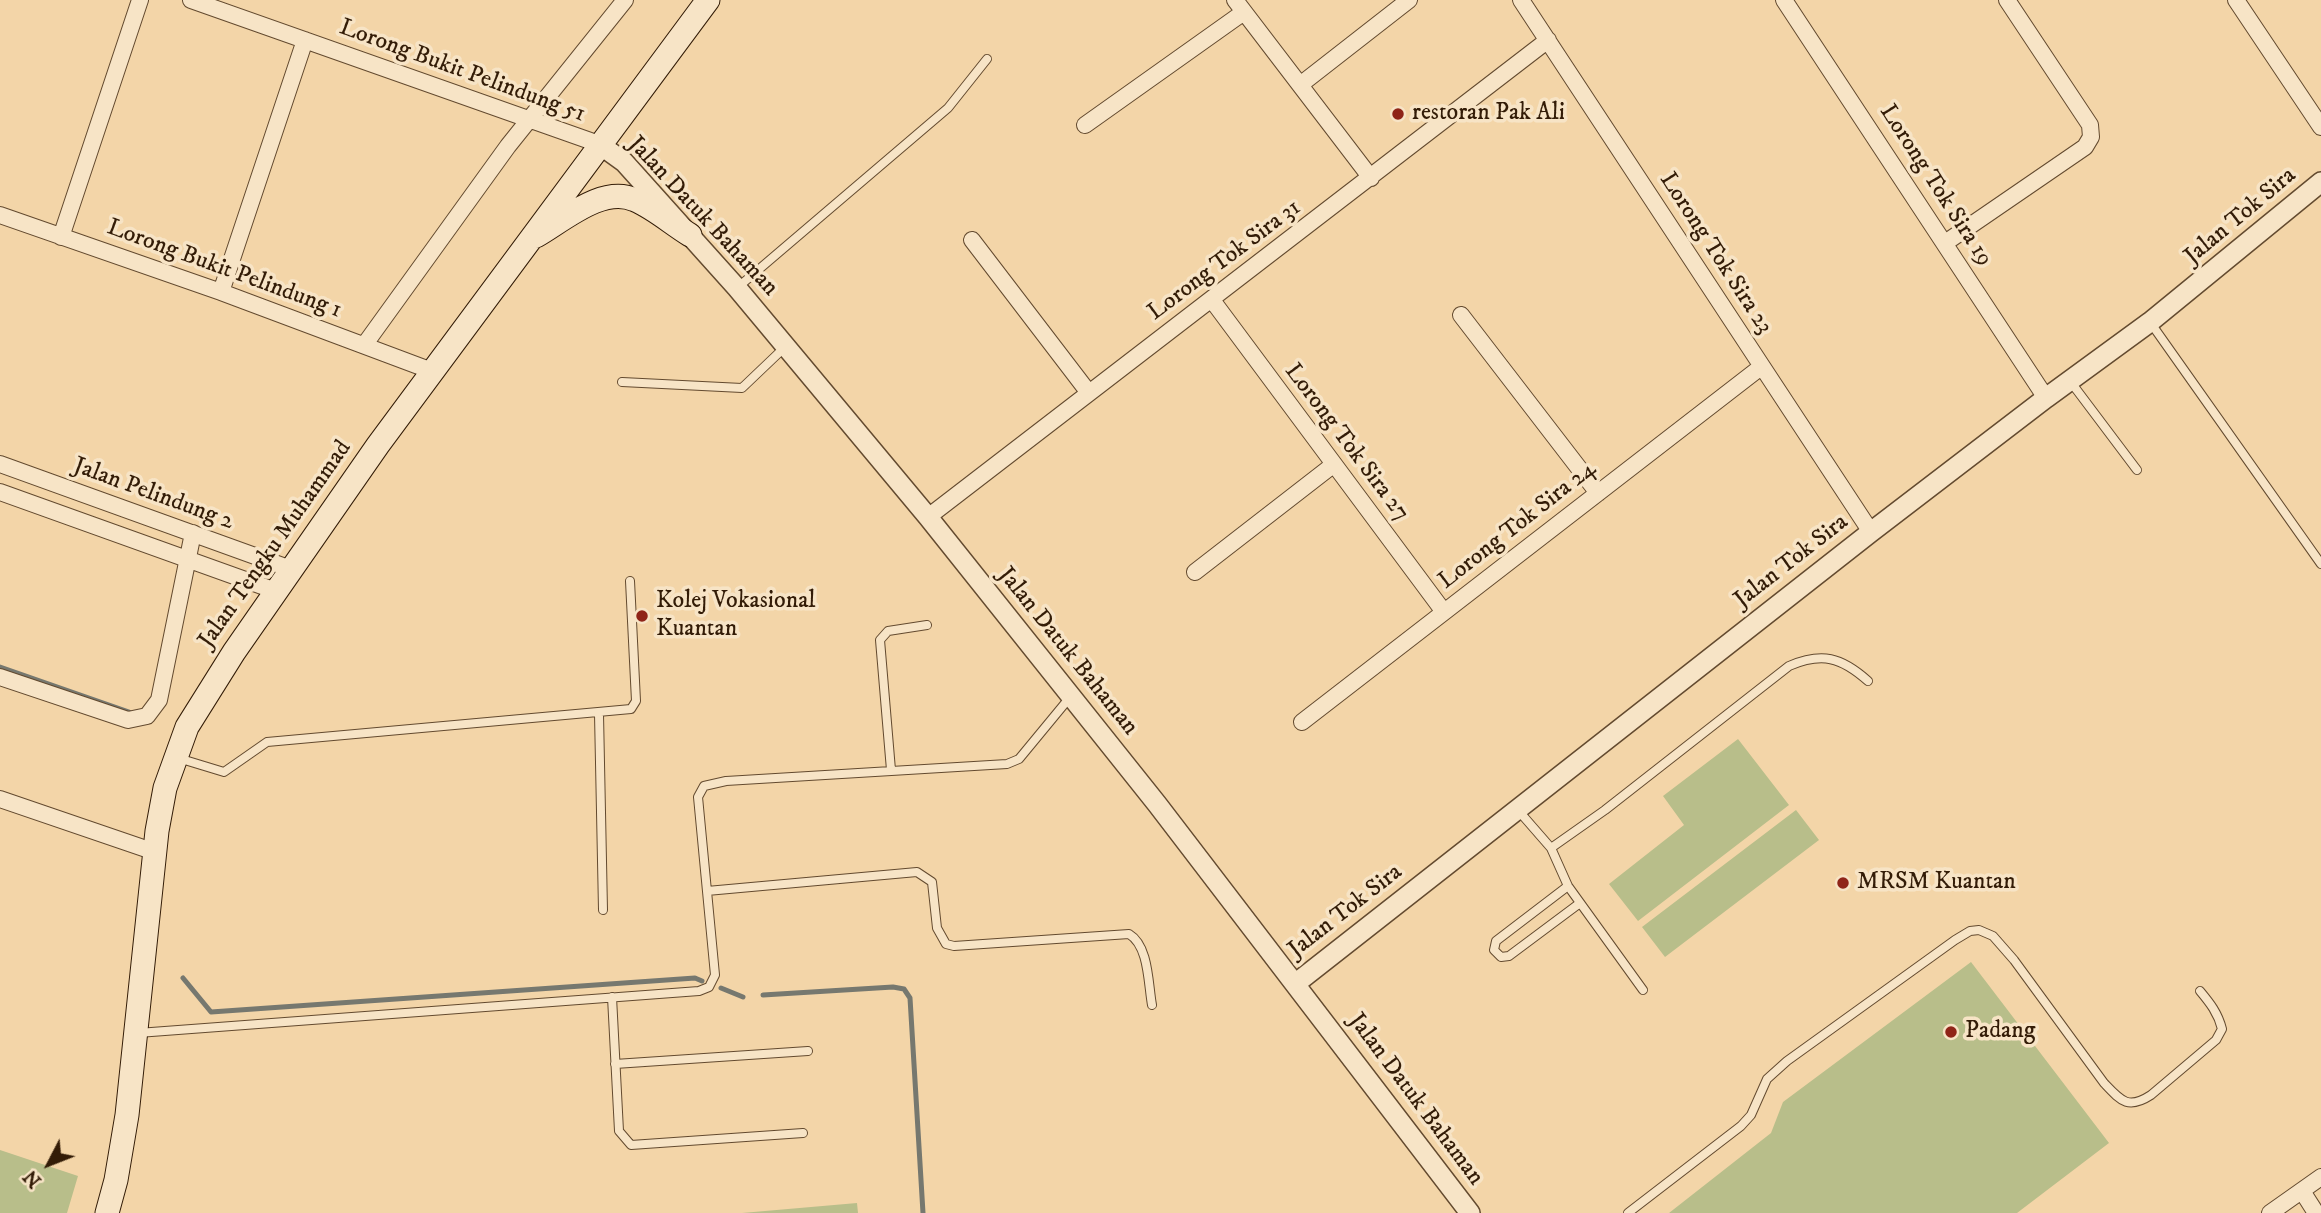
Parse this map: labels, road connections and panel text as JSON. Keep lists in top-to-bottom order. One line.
{"streets":{"main road":["Jalan Tengku Muhammad"],"street":["Lorong Bukit Pelindung 51","Lorong Tok Sira 19","Jalan Datuk Bahaman","Jalan Tok Sira","Lorong Tok Sira 23","Lorong Tok Sira 31","Lorong Bukit Pelindung 1","Lorong Tok Sira 27","Jalan Pelindung 2","Lorong Tok Sira 24"]},"crossings":[["Lorong Bukit Pelindung 51","Jalan Datuk Bahaman"],["Lorong Bukit Pelindung 51","Jalan Tengku Muhammad"],["Lorong Tok Sira 19","Jalan Tok Sira"],["Jalan Datuk Bahaman","Jalan Tok Sira"],["Jalan Datuk Bahaman","Lorong Tok Sira 31"],["Jalan Datuk Bahaman","Jalan Tengku Muhammad"],["Jalan Tok Sira","Lorong Tok Sira 23"],["Lorong Tok Sira 23","Lorong Tok Sira 31"],["Lorong Tok Sira 23","Lorong Tok Sira 24"],["Lorong Tok Sira 31","Lorong Tok Sira 27"],["Lorong Bukit Pelindung 1","Jalan Tengku Muhammad"],["Lorong Tok Sira 27","Lorong Tok Sira 24"],["Jalan Pelindung 2","Jalan Tengku Muhammad"]],"places":["restoran Pak Ali","Kolej Vokasional Kuantan","MRSM Kuantan","Padang"],"north":"bottom left"}
